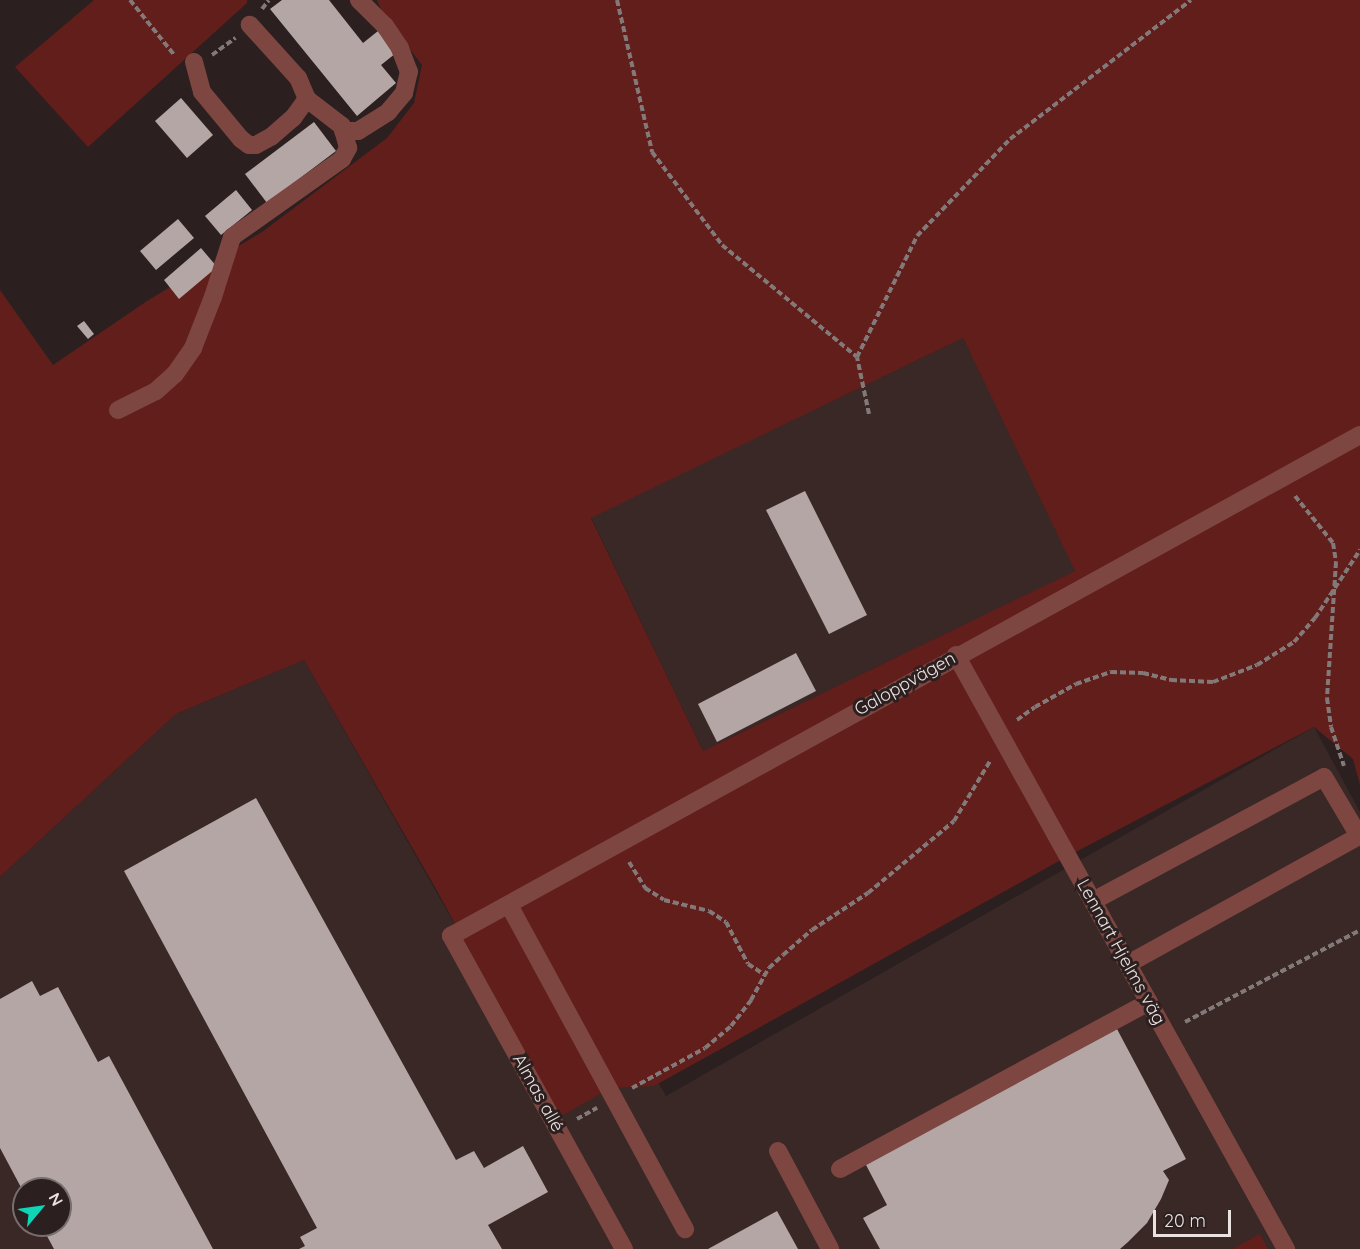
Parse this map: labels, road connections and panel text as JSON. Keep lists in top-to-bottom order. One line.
{"streets":{"lane":["Galoppvägen","Lennart Hjelms väg","Almas allé"]},"crossings":[["Galoppvägen","Lennart Hjelms väg"],["Galoppvägen","Almas allé"]],"scale_bar":"20 m","north":"top right"}
